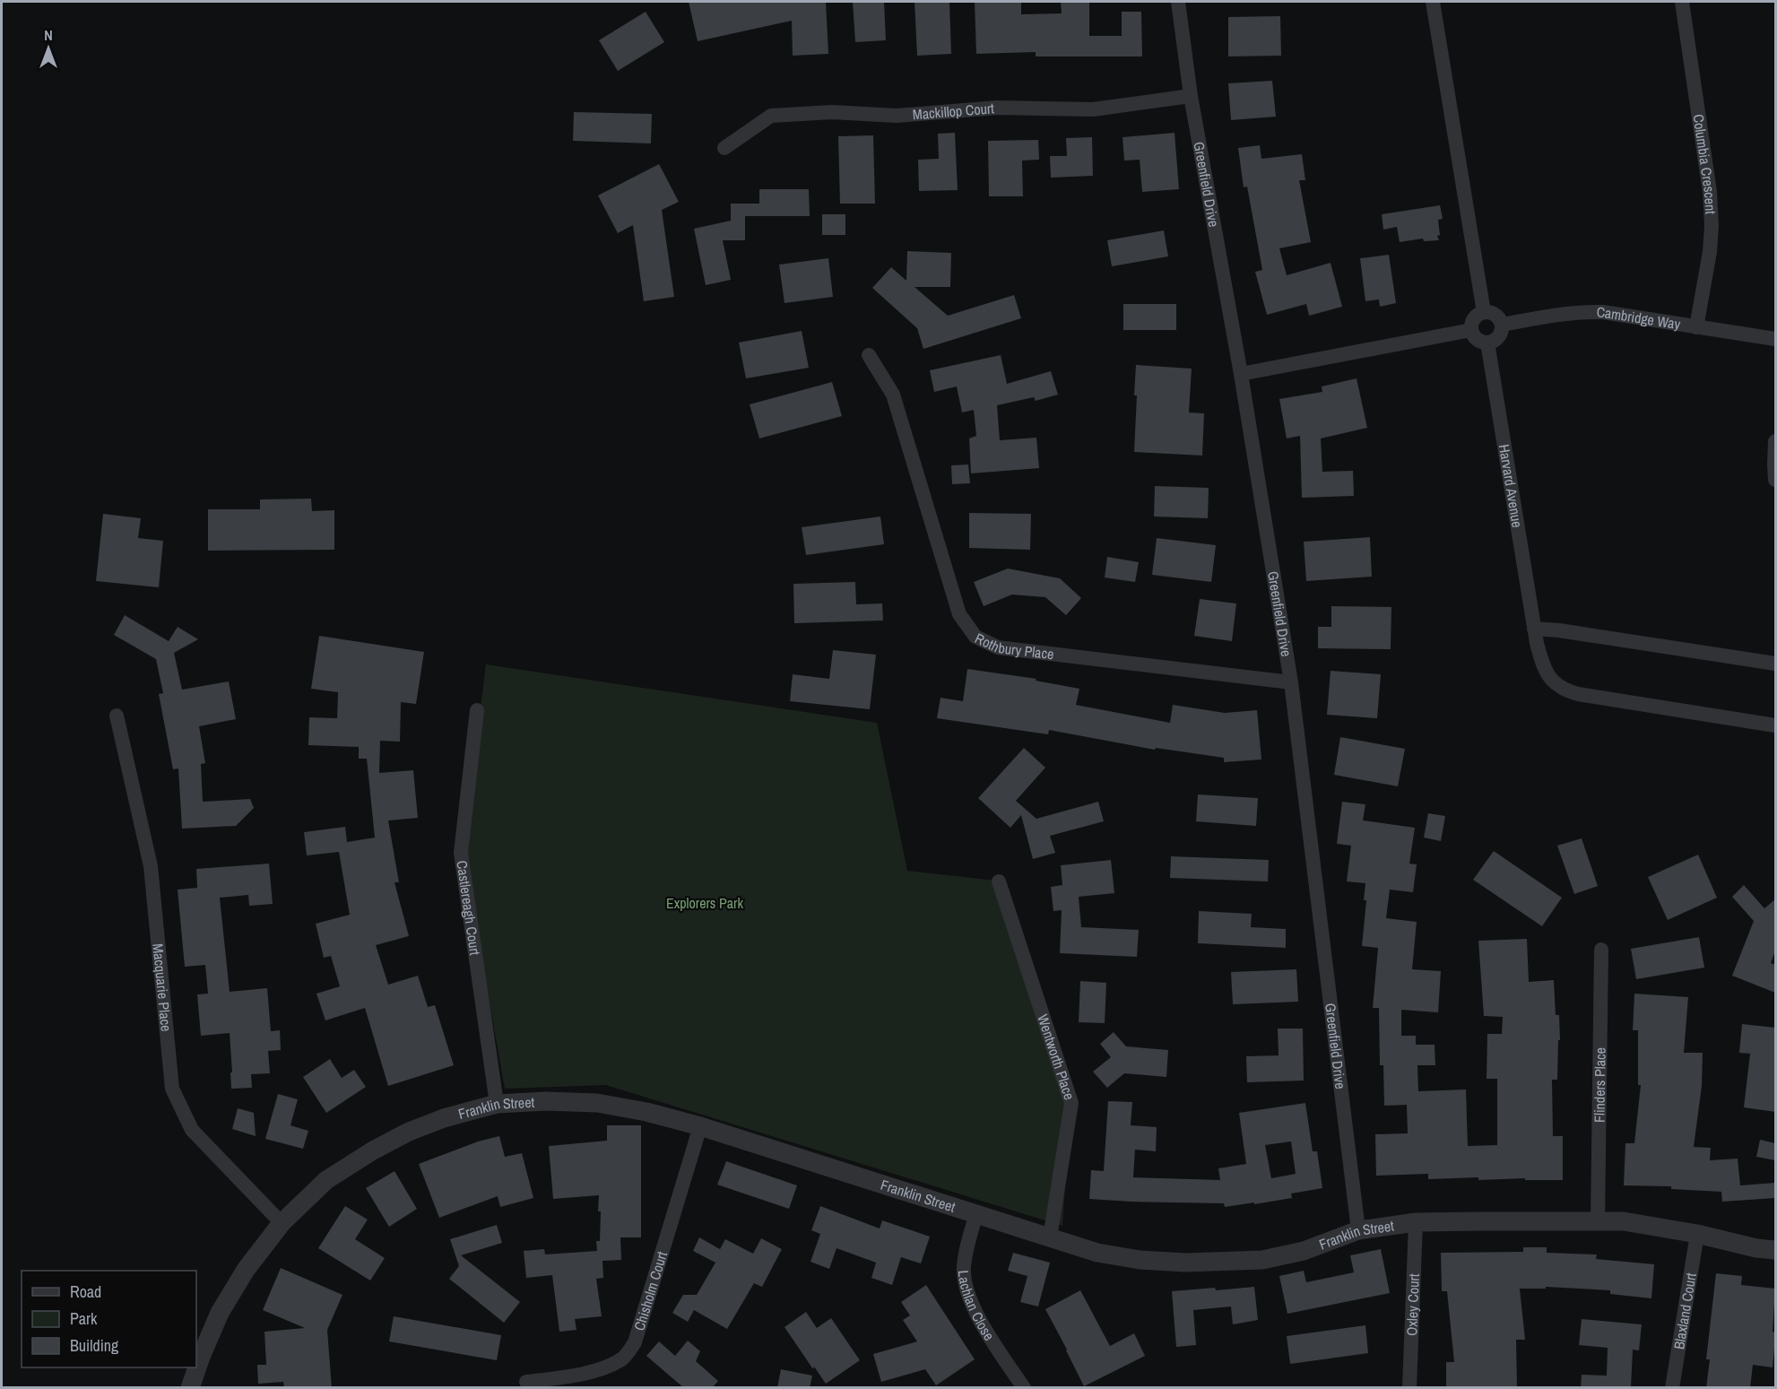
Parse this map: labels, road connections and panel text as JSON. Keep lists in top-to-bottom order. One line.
{"streets":{"street":["Mackillop Court","Columbia Crescent","Greenfield Drive","Cambridge Way","Harvard Avenue","Rothbury Place","Castlereagh Court","Macquarie Place","Wentworth Place","Flinders Place","Franklin Street","Chisholm Court","Lachlan Close","Oxley Court","Blaxland Court"]},"crossings":[["Mackillop Court","Greenfield Drive"],["Columbia Crescent","Cambridge Way"],["Greenfield Drive","Rothbury Place"],["Greenfield Drive","Franklin Street"],["Cambridge Way","Harvard Avenue"],["Castlereagh Court","Franklin Street"],["Macquarie Place","Franklin Street"],["Wentworth Place","Franklin Street"],["Flinders Place","Franklin Street"],["Franklin Street","Chisholm Court"],["Franklin Street","Lachlan Close"],["Franklin Street","Oxley Court"],["Franklin Street","Blaxland Court"]],"parks":["Explorers Park"],"legend":["Road","Park","Building"],"north":"top"}
